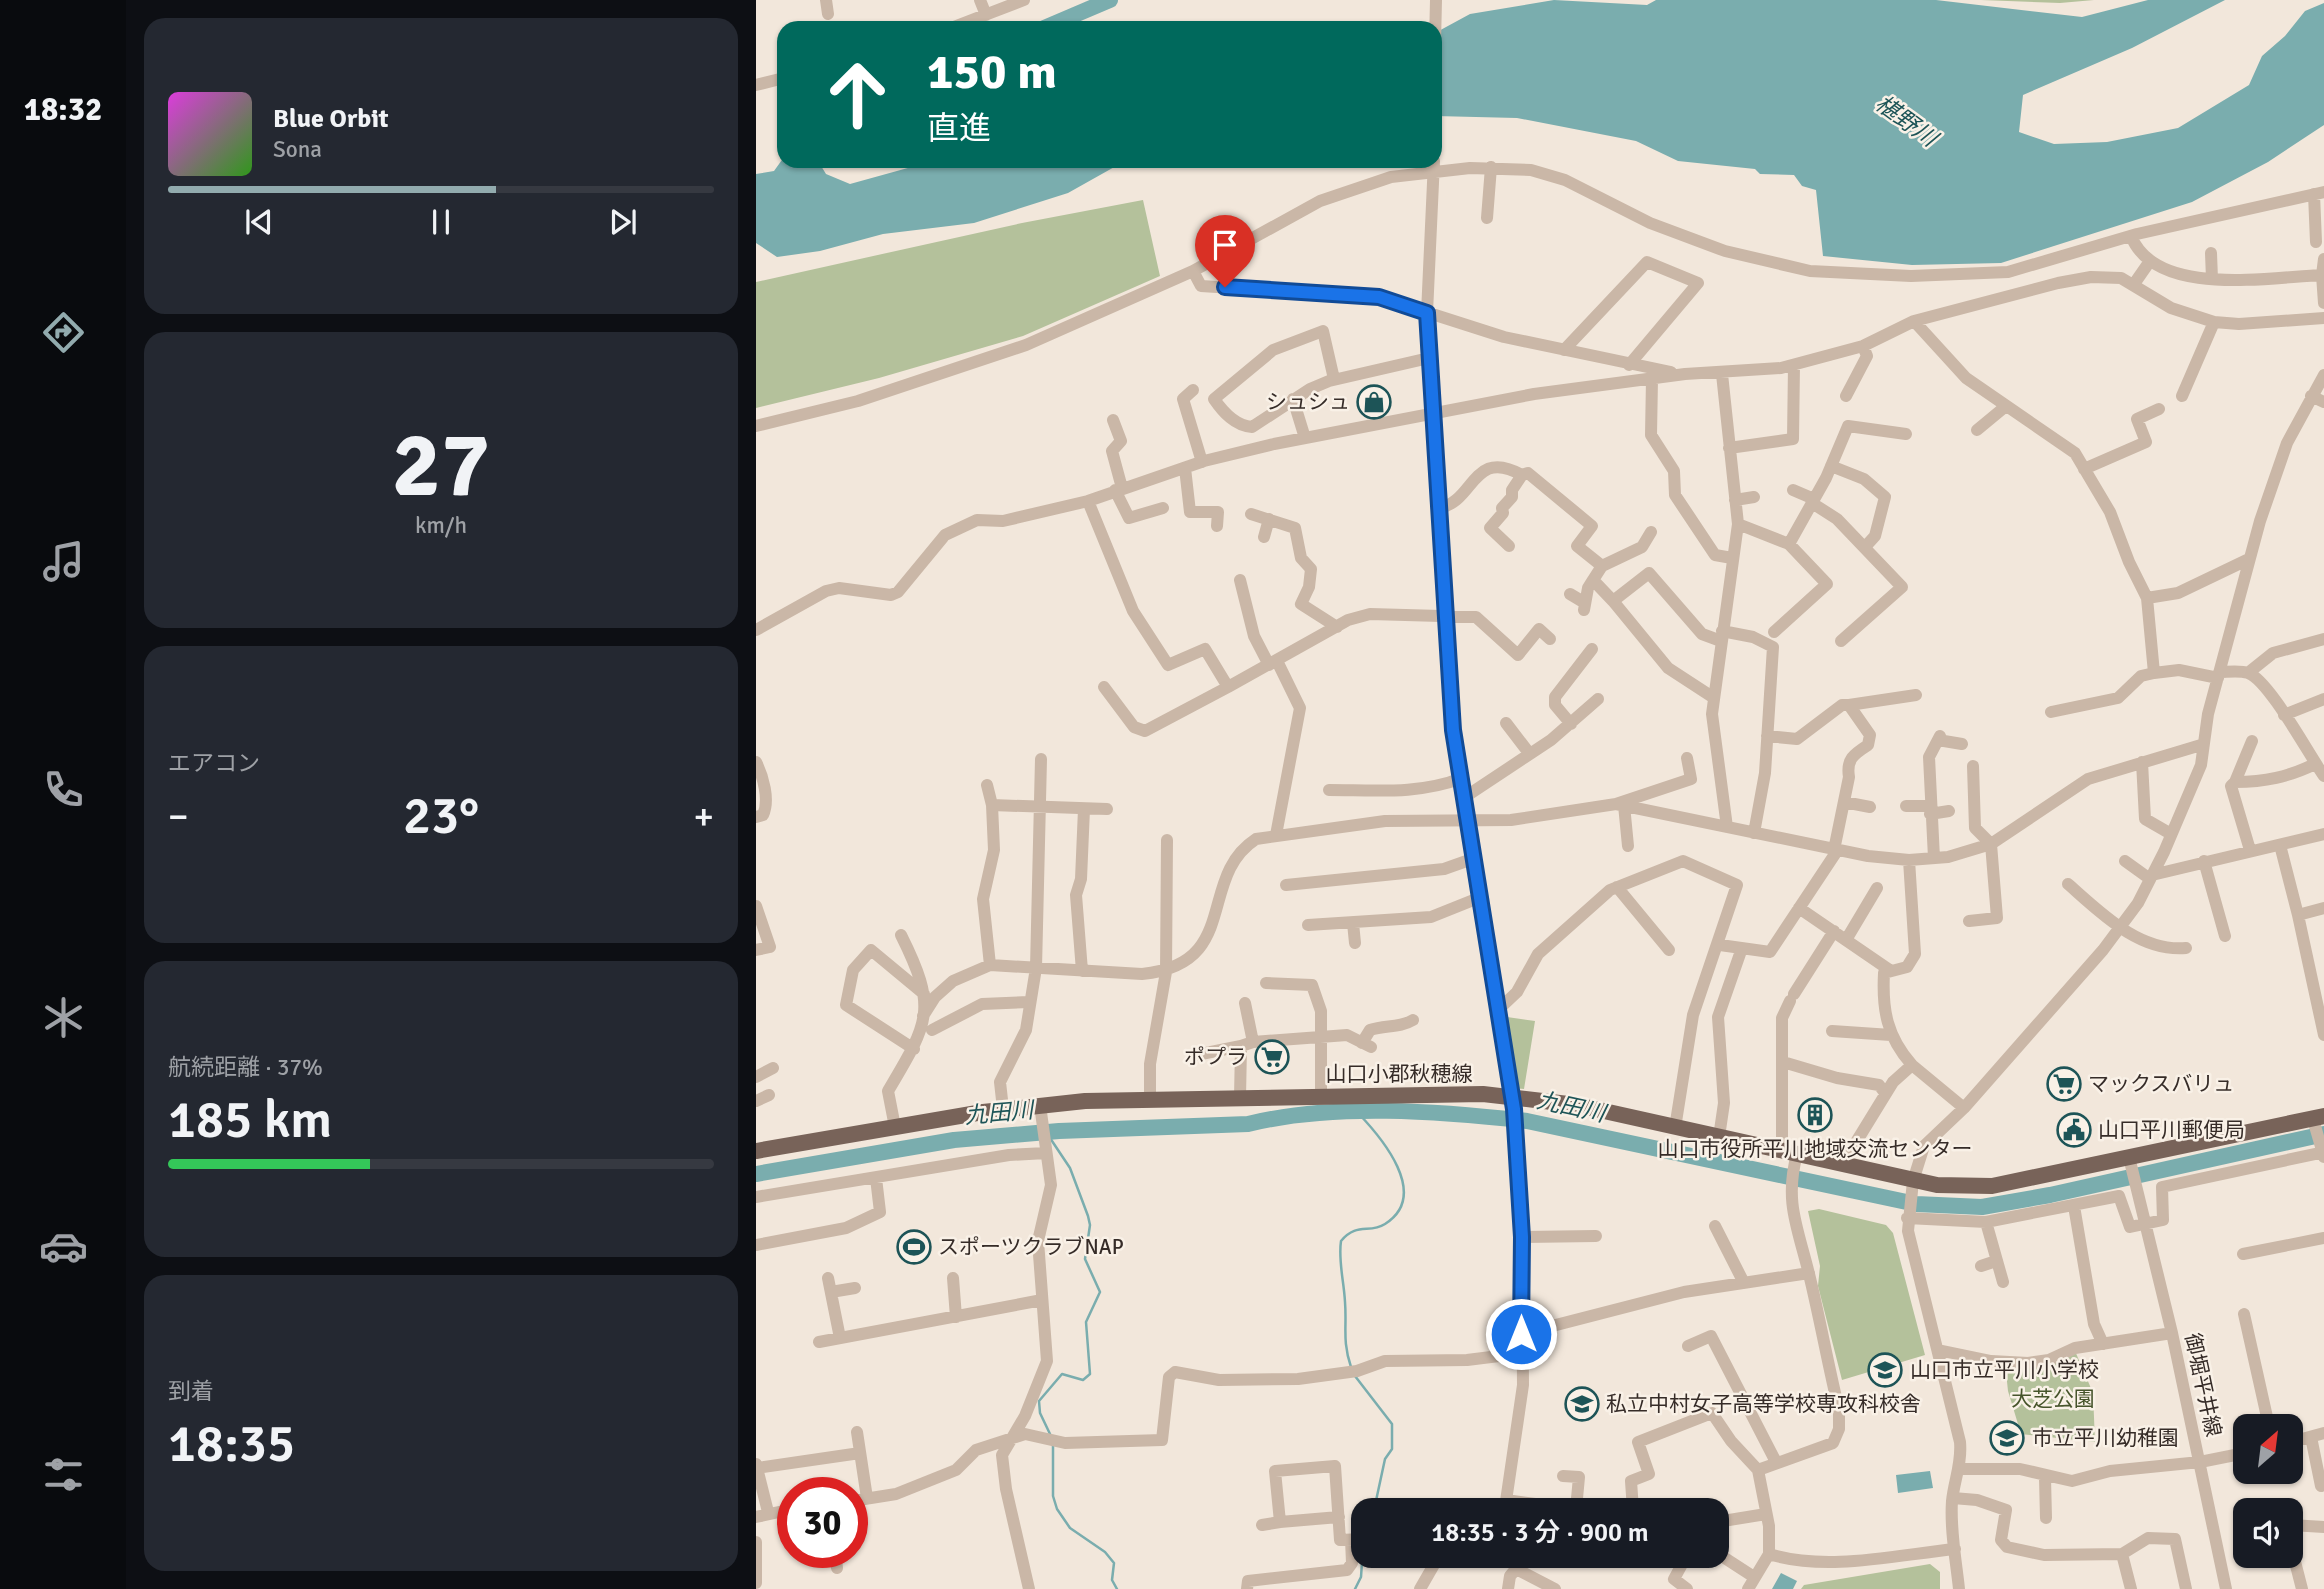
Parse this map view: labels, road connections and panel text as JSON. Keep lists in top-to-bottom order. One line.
{"streets":{"main road":["山口小郡秋穂線"],"street":["御堀平井線"]},"crossings":[["山口小郡秋穂線","御堀平井線"]],"water":["椹野川","九田川"],"parks":["大芝公園"],"places":{"shop":["シュシュ"],"supermarket":["ポプラ","マックスバリュ"],"building":["山口市役所平川地域交流センター"],"public building":["山口平川郵便局"],"sports":["スポーツクラブNAP"],"school or university":["山口市立平川小学校","私立中村女子高等学校専攻科校舎","市立平川幼稚園"]},"north":"top right","page":{"tabs":"18:32","turn":["150 m","直進"],"song":["Blue Orbit","Sona"],"tile":[["27","km/h"],"エアコン",["航続距離 · 37%","185 km"],["到着","18:35"]],"heat":["−","23°","+"],"limit":"30","trip":"18:35 · 3 分 · 900 m"}}
